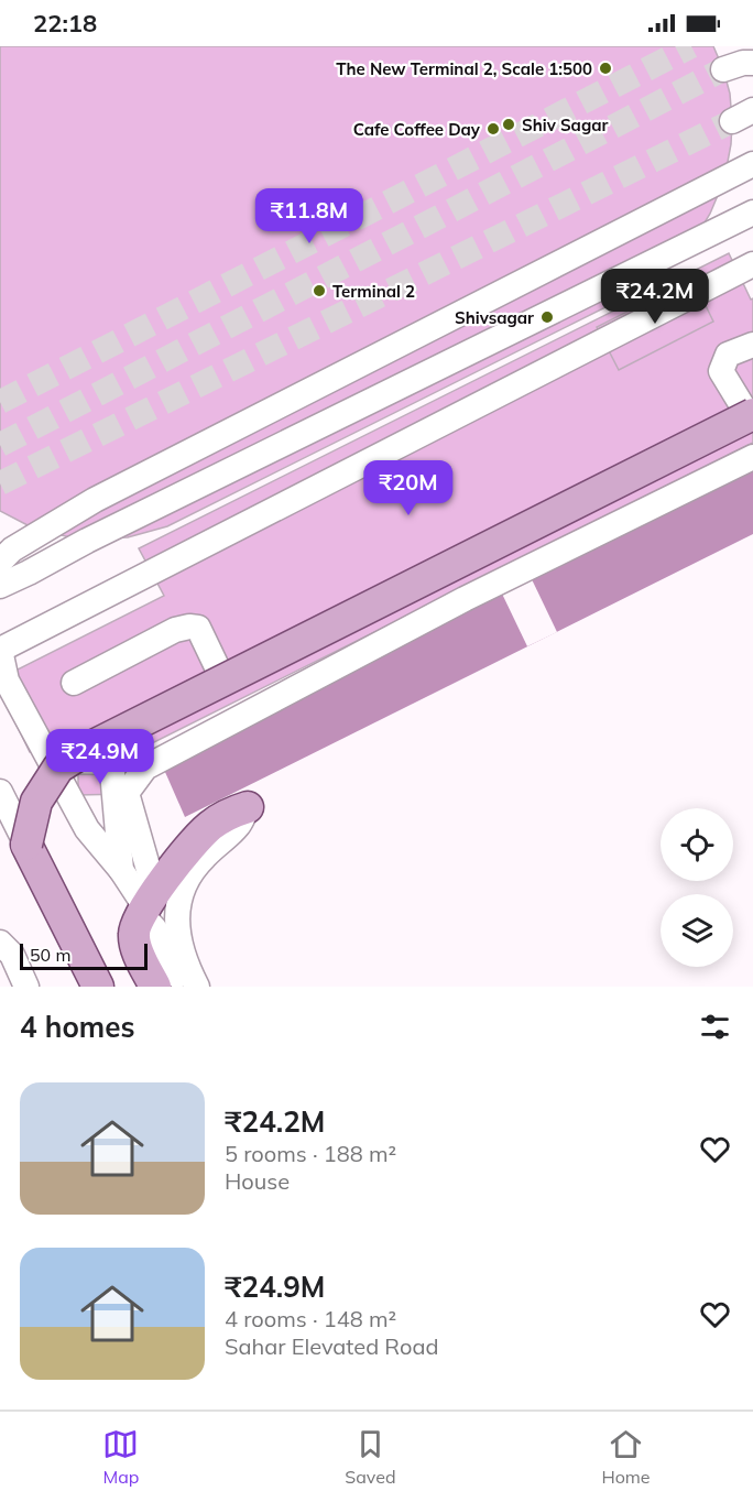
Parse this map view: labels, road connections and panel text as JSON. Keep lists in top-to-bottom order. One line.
{"places":["The New Terminal 2, Scale 1:500","Shiv Sagar","Cafe Coffee Day","Terminal 2","Shivsagar"],"scale_bar":"50 m","page":{"status":"22:18","price":["₹11.8M","₹24.2M","₹20M","₹24.9M"],"scale":"50 m","heading":"4 homes","list":[{"name":"₹24.2M","note":"5 rooms · 188 m² · House"},{"name":"₹24.9M","note":"4 rooms · 148 m² · Sahar Elevated Road"}],"tabs":["Map","Saved","Home"]}}
